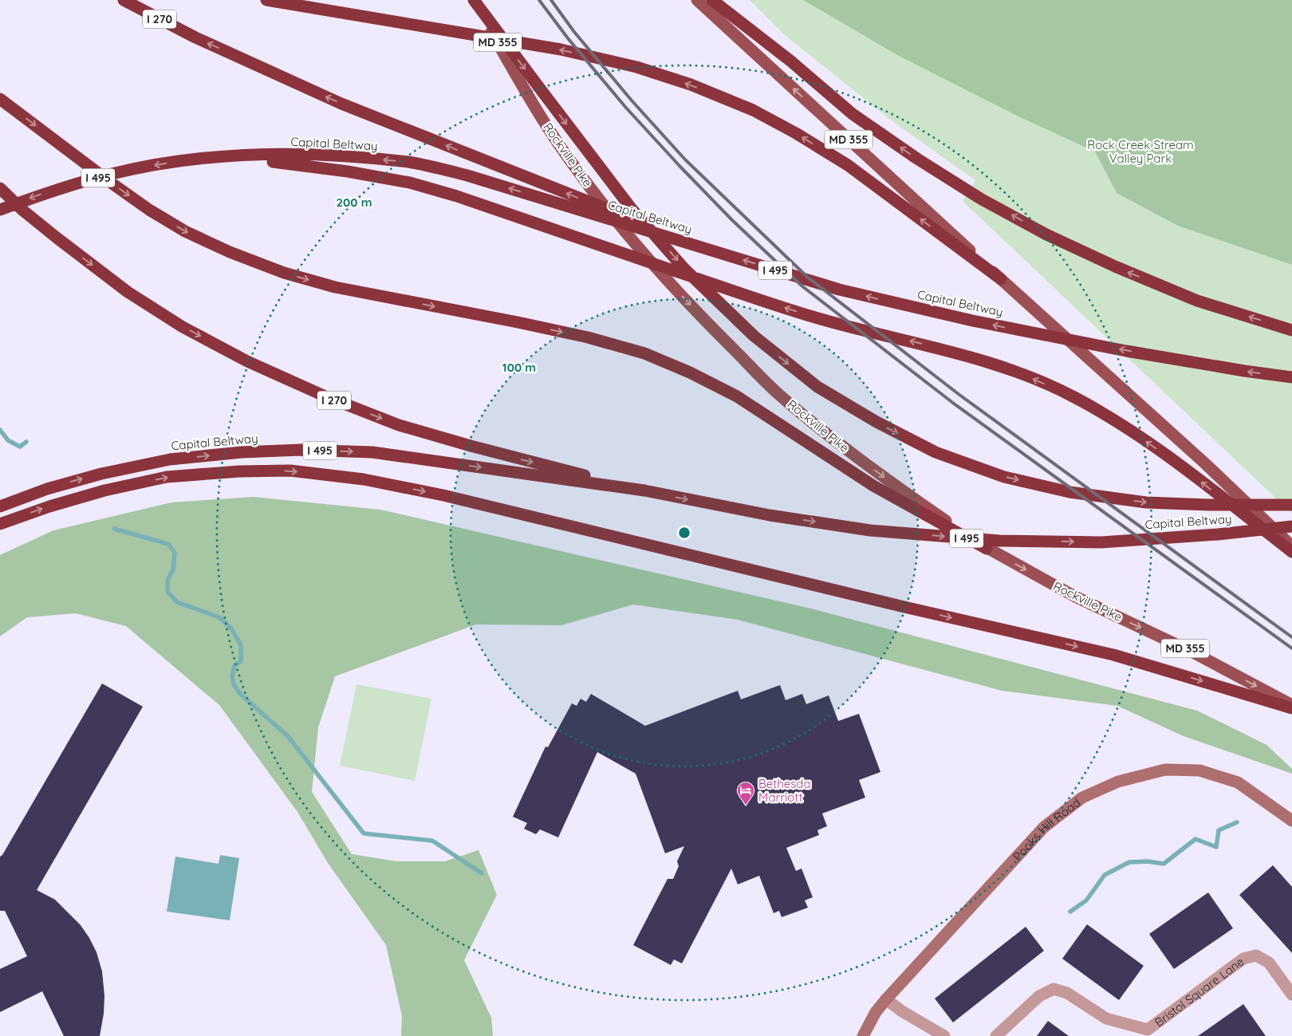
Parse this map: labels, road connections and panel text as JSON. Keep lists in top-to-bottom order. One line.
{"streets":{"highway":["I 270","Capital Beltway","I 495"],"main road":["MD 355","Rockville Pike"],"street":["Pooks Hill Road","Bristol Square Lane"]},"crossings":[["I 270","Capital Beltway"]],"one_way":["Rockville Pike"],"parks":["Rock Creek Stream Valley Park"],"places":{"hotel":["Bethesda Marriott"]},"rings":["200 m","100 m"]}
